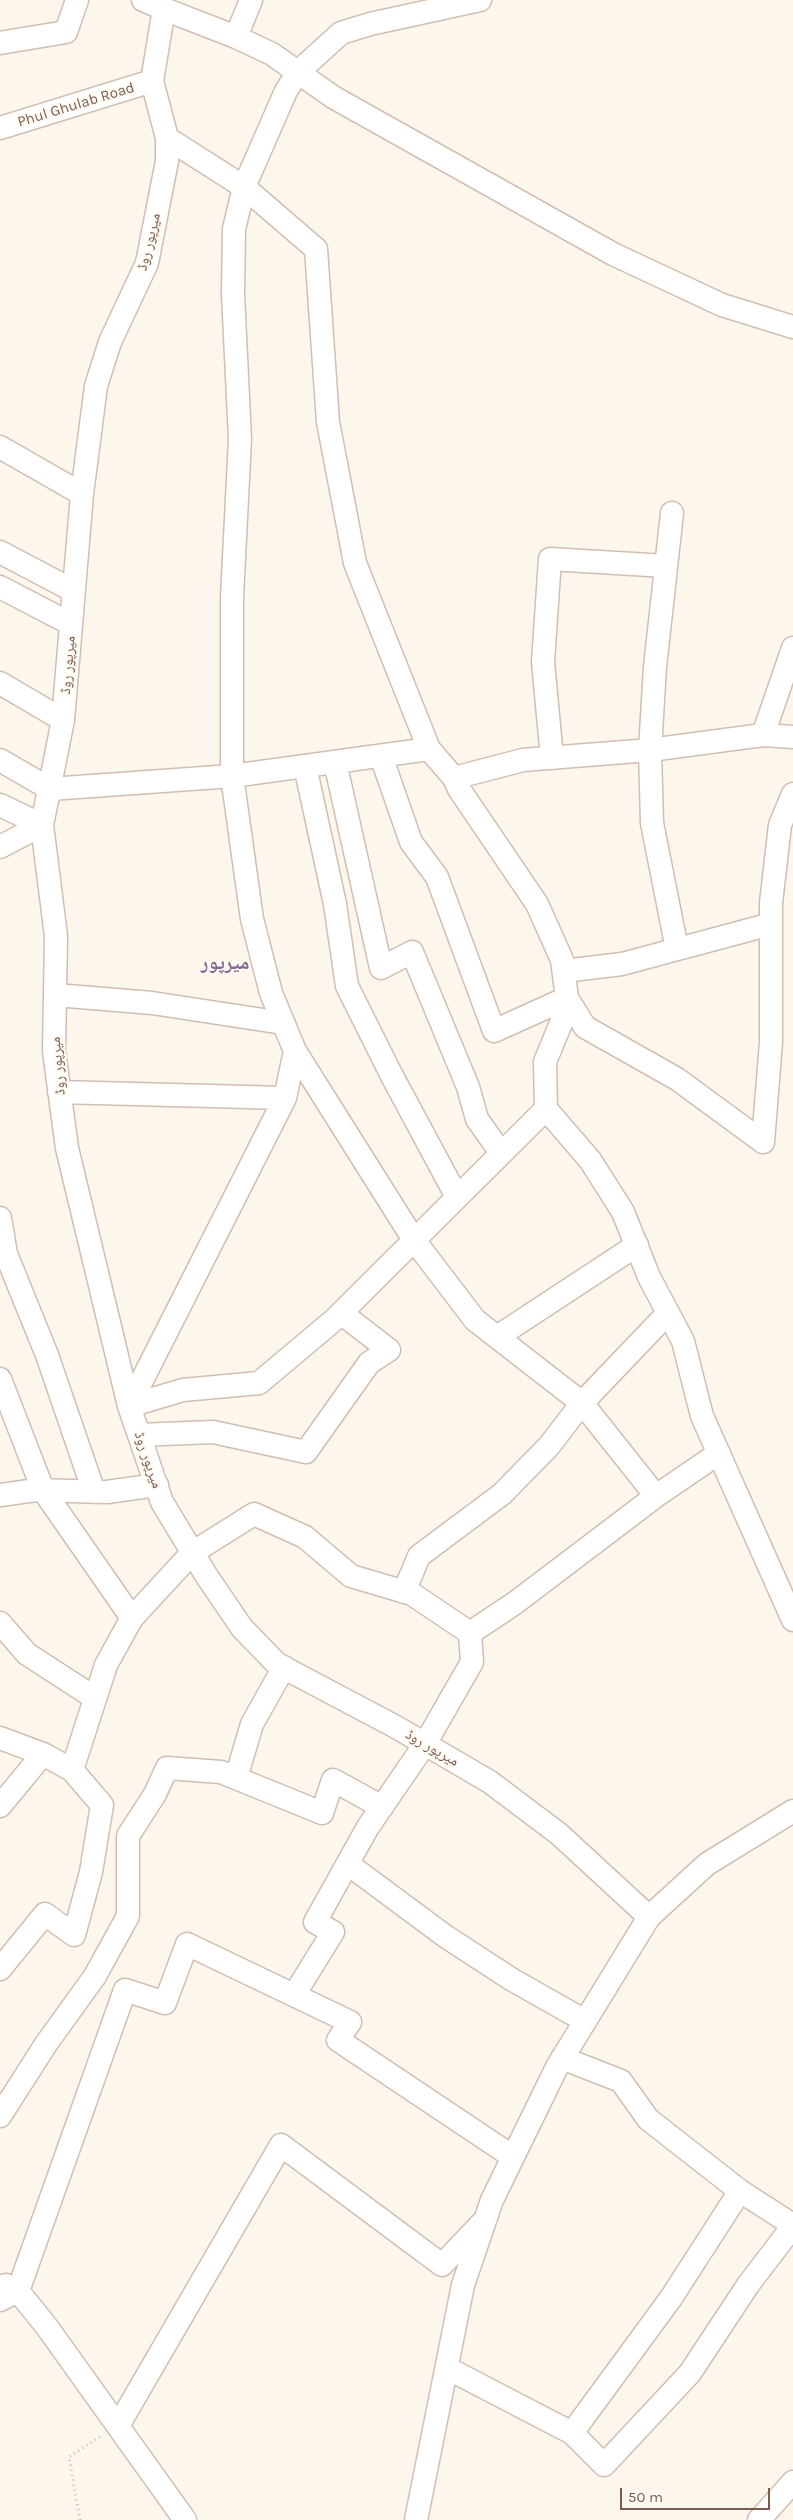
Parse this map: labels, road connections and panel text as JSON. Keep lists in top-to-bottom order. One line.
{"streets":{"street":["Phul Ghulab Road","میرپور روڈ"]},"crossings":[["Phul Ghulab Road","میرپور روڈ"]],"districts":["میرپور"],"scale_bar":"50 m"}
